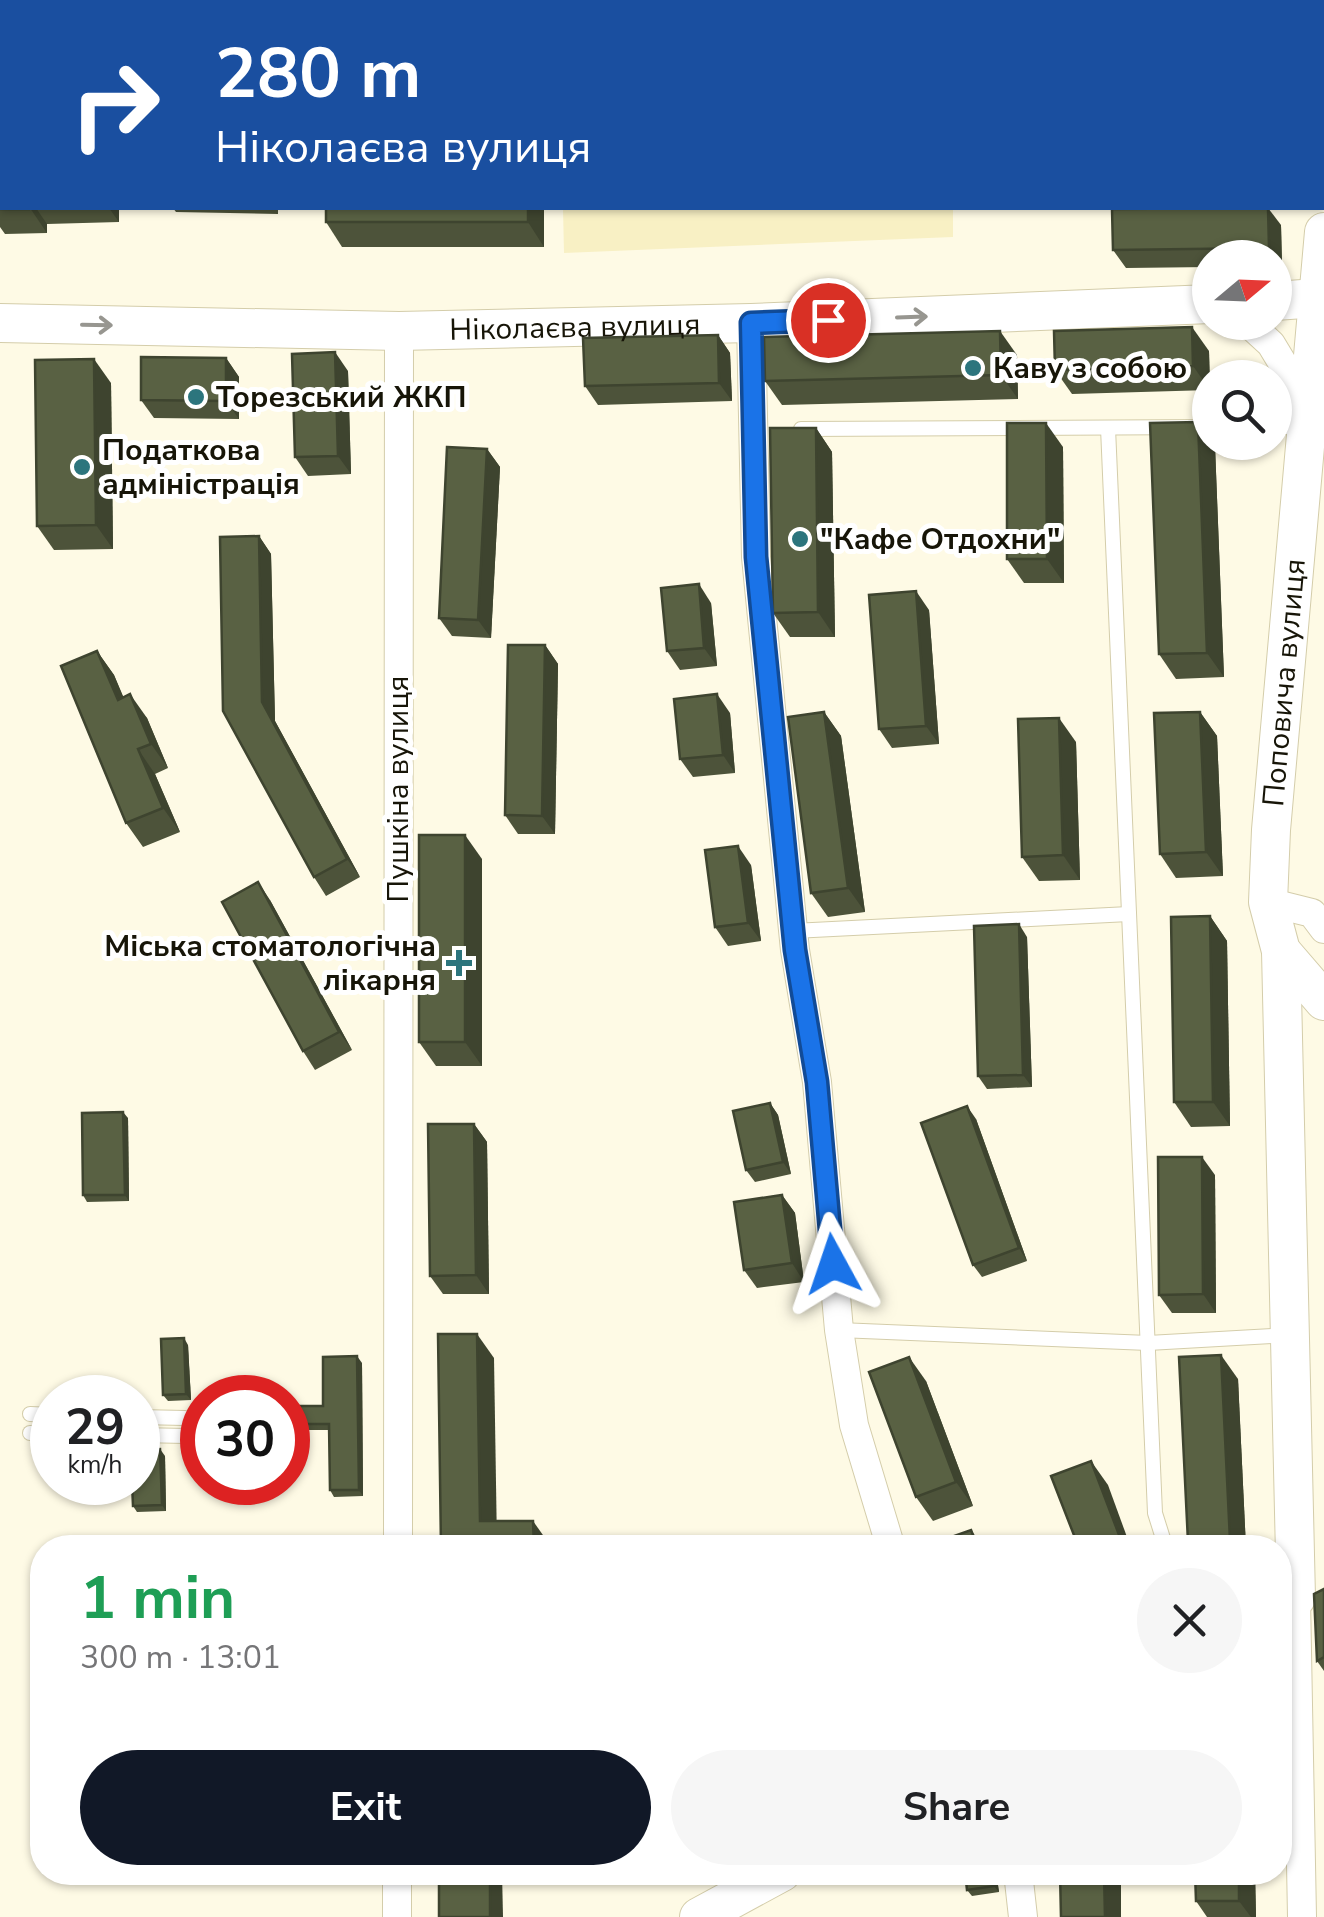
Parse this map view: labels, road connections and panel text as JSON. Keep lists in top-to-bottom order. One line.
{"streets":{"street":["Ніколаєва вулиця","Поповича вулиця","Пушкіна вулиця"]},"crossings":[["Ніколаєва вулиця","Пушкіна вулиця"]],"one_way":["Ніколаєва вулиця"],"places":{"other":["Каву з собою","Торезський ЖКП","Податкова адміністрація","\"Кафе Отдохни\""],"health":["Міська стоматологічна лікарня"]},"north":"right","page":{"turn":["280 m","Ніколаєва вулиця"],"speed":"29 km/h","limit":"30","heading":["1 min","300 m · 13:01"],"buttons":["Exit","Share"]}}
